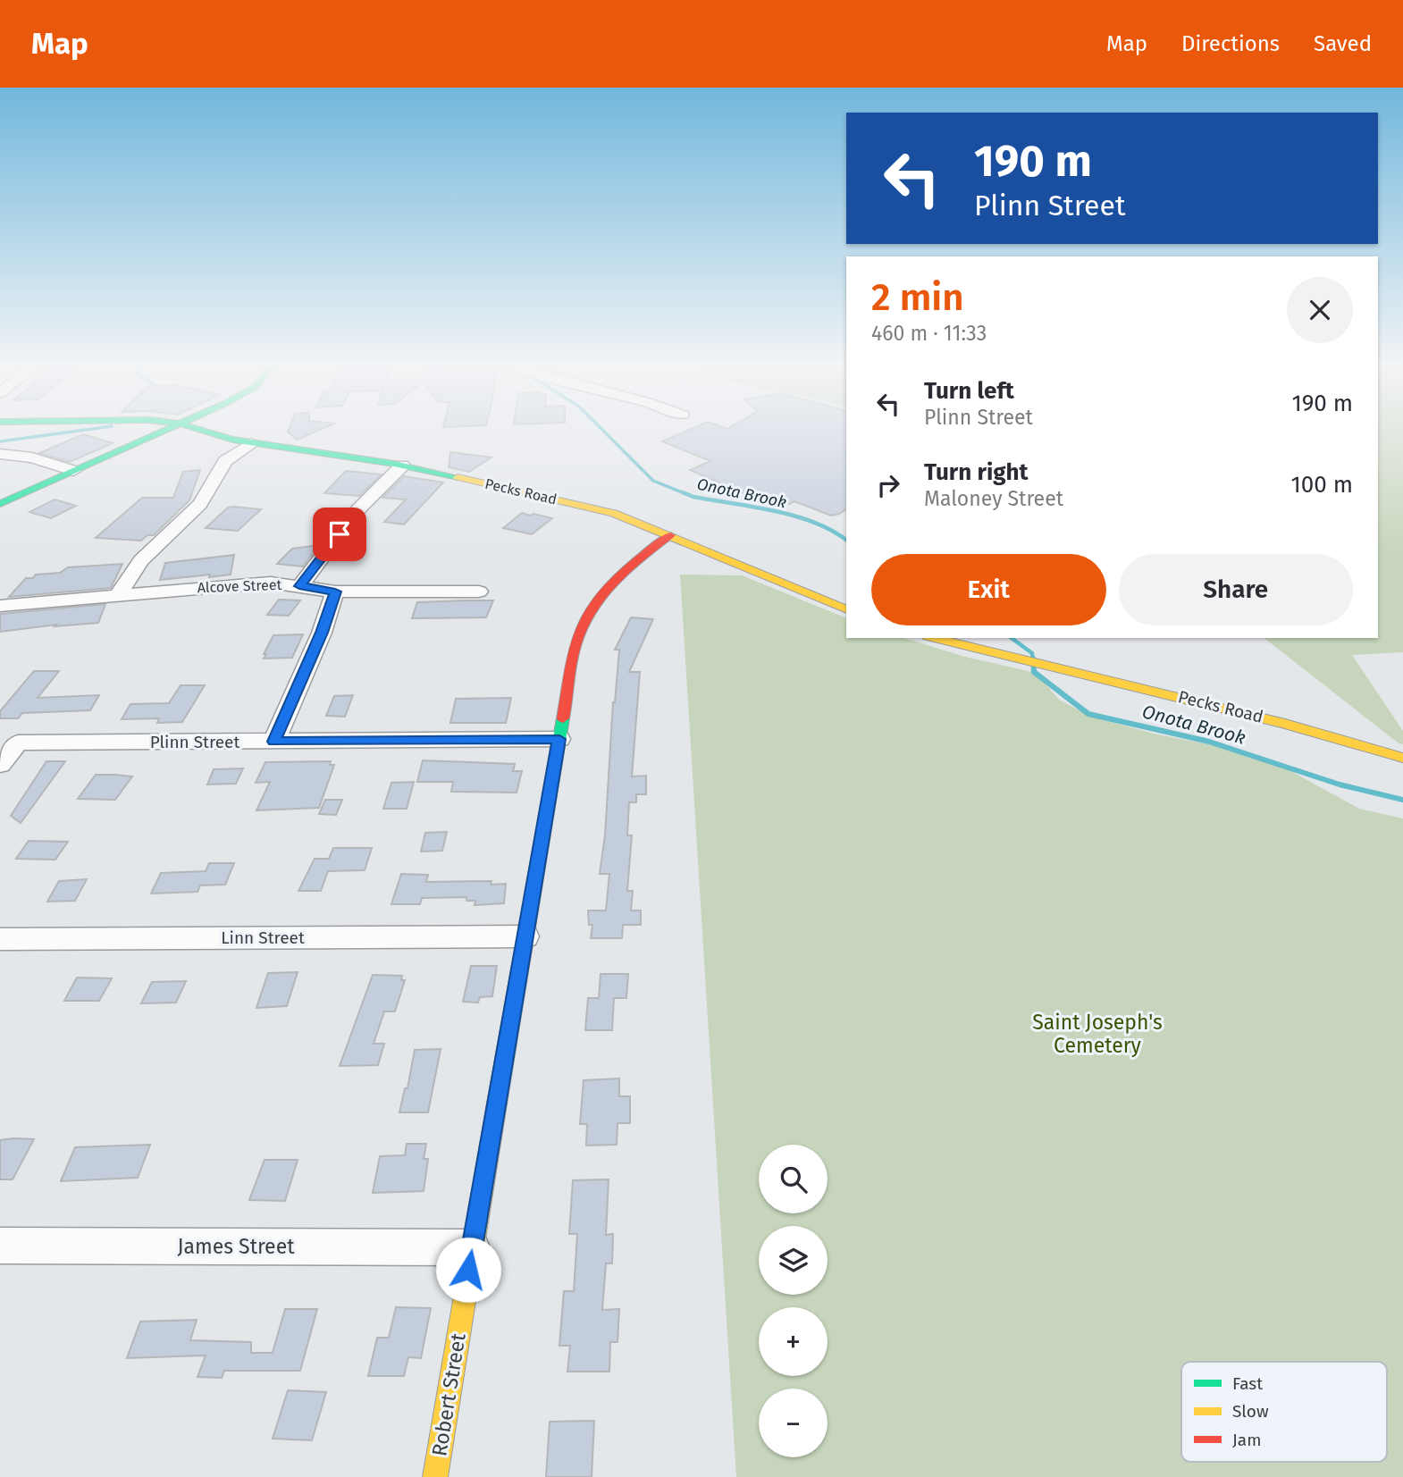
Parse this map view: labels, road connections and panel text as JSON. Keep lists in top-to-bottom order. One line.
{"streets":{"street":["Pecks Road","Alcove Street","Plinn Street","Linn Street","James Street","Robert Street"]},"crossings":[["Pecks Road","Robert Street"],["Plinn Street","Robert Street"],["Linn Street","Robert Street"],["James Street","Robert Street"]],"water":["Onota Brook"],"parks":["Saint Joseph's Cemetery"],"legend":["Fast","Slow","Jam"],"page":{"header":"Map","nav":["Map","Directions","Saved"],"turn":["190 m","Plinn Street"],"heading":["2 min","460 m · 11:33"],"list":[{"name":"Turn left","note":"Plinn Street","value":"190 m"},{"name":"Turn right","note":"Maloney Street","value":"100 m"}],"buttons":["Exit","Share"],"map_buttons":["+","−"]}}
